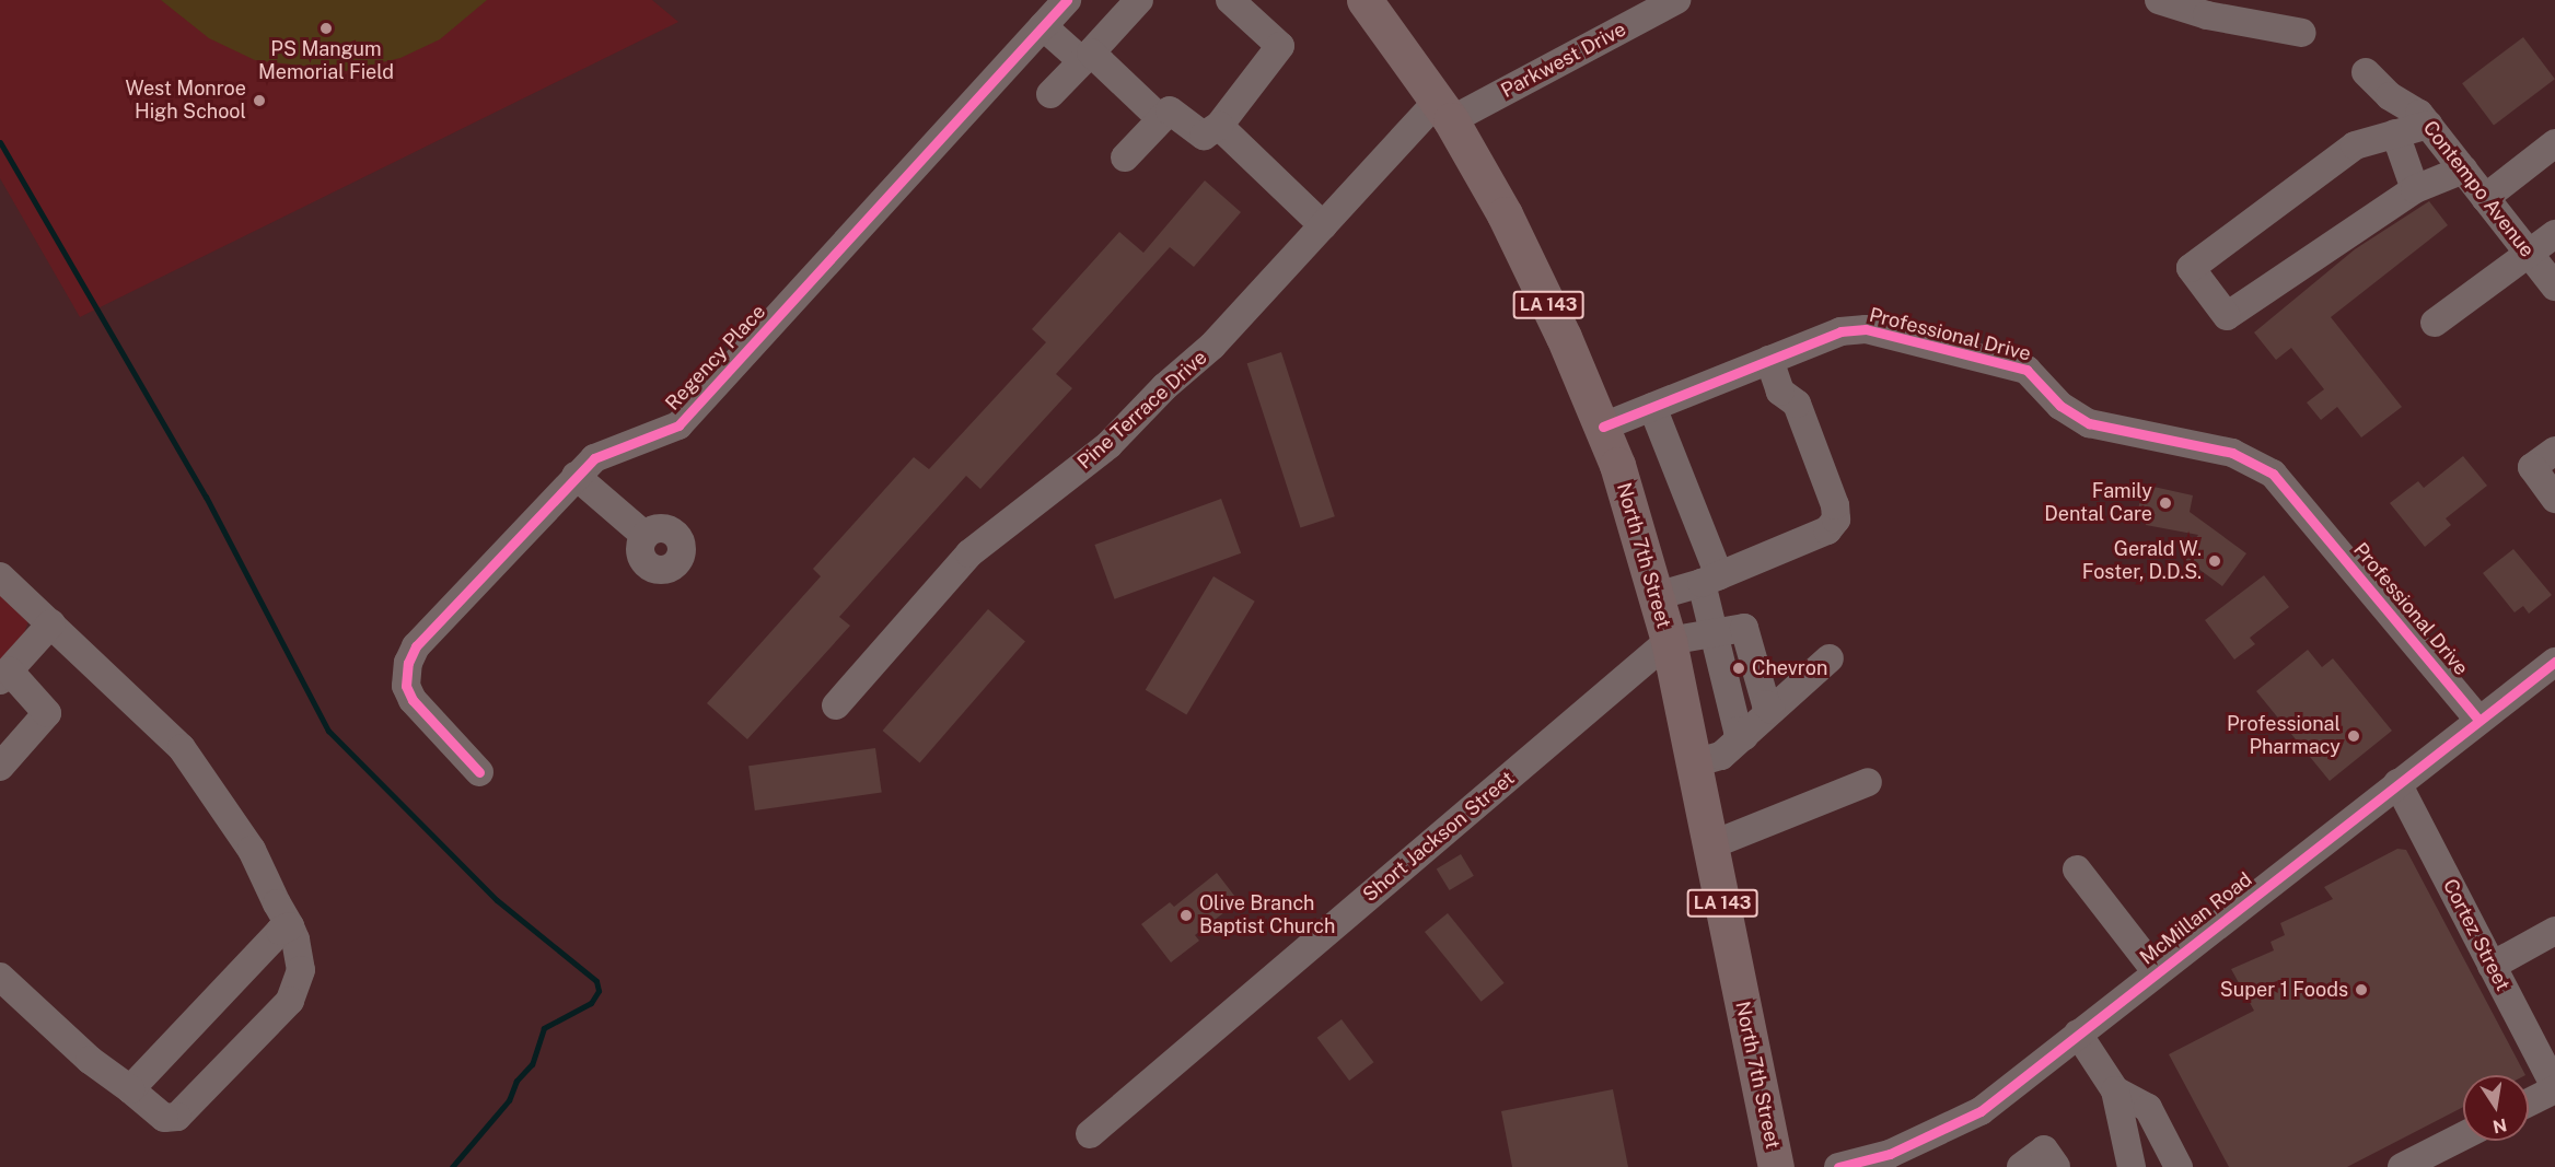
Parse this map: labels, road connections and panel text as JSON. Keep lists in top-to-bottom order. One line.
{"streets":{"main road":["LA 143","North 7th Street"],"street":["Parkwest Drive","Contempo Avenue","Professional Drive","Regency Place","Pine Terrace Drive","Short Jackson Street","McMillan Road","Cortez Street"]},"crossings":[["Parkwest Drive","Pine Terrace Drive"],["Parkwest Drive","North 7th Street"],["Professional Drive","North 7th Street"],["Professional Drive","McMillan Road"],["Pine Terrace Drive","North 7th Street"],["North 7th Street","Short Jackson Street"],["McMillan Road","Cortez Street"]],"places":["PS Mangum Memorial Field","West Monroe High School","Family Dental Care","Gerald W. Foster, D.D.S.","Chevron","Professional Pharmacy","Olive Branch Baptist Church","Super 1 Foods"],"north":"bottom"}
